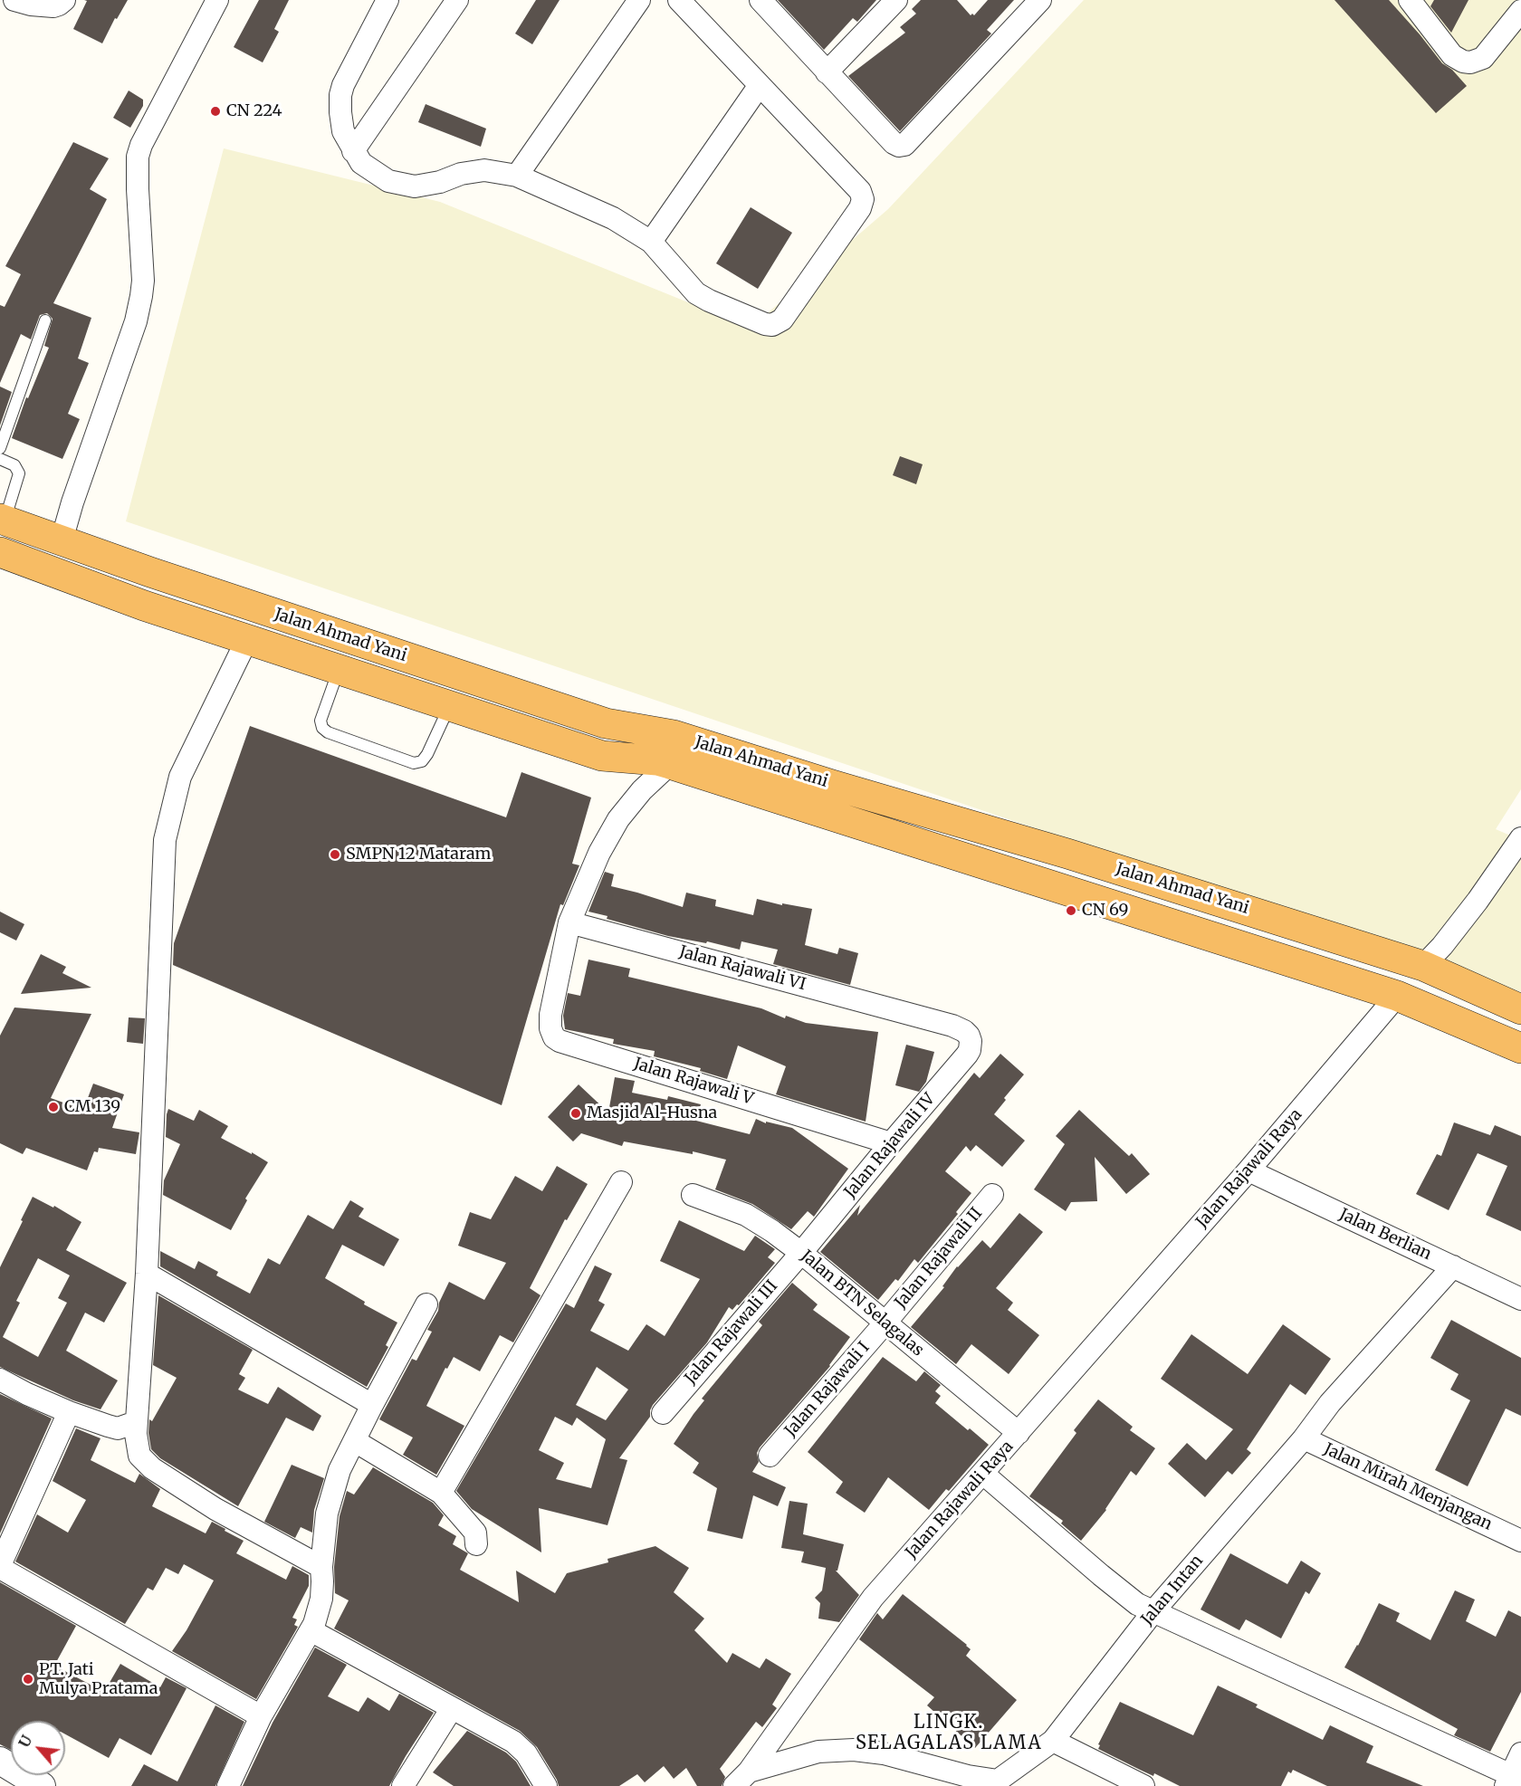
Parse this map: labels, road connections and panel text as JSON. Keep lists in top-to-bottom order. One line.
{"streets":{"highway":["Jalan Ahmad Yani"],"street":["Jalan Rajawali VI","Jalan Rajawali V","Jalan Rajawali IV","Jalan Rajawali Raya","Jalan Berlian","Jalan Rajawali II","Jalan BTN Selagalas","Jalan Rajawali III","Jalan Rajawali I","Jalan Mirah Menjangan","Jalan Intan"]},"crossings":[["Jalan Rajawali VI","Jalan Rajawali V"],["Jalan Rajawali VI","Jalan Rajawali IV"],["Jalan Rajawali V","Jalan Rajawali IV"],["Jalan Rajawali IV","Jalan BTN Selagalas"],["Jalan Rajawali IV","Jalan Rajawali III"],["Jalan Rajawali Raya","Jalan Berlian"],["Jalan Rajawali Raya","Jalan BTN Selagalas"],["Jalan Rajawali Raya","Jalan Intan"],["Jalan Berlian","Jalan Intan"],["Jalan Rajawali II","Jalan BTN Selagalas"],["Jalan Rajawali II","Jalan Rajawali I"],["Jalan BTN Selagalas","Jalan Rajawali III"],["Jalan BTN Selagalas","Jalan Rajawali I"],["Jalan Mirah Menjangan","Jalan Intan"]],"districts":["LINGK. SELAGALAS LAMA"],"places":["CN 224","SMPN 12 Mataram","CN 69","CM 139","Masjid Al-Husna","PT. Jati Mulya Pratama"],"north":"top left"}
